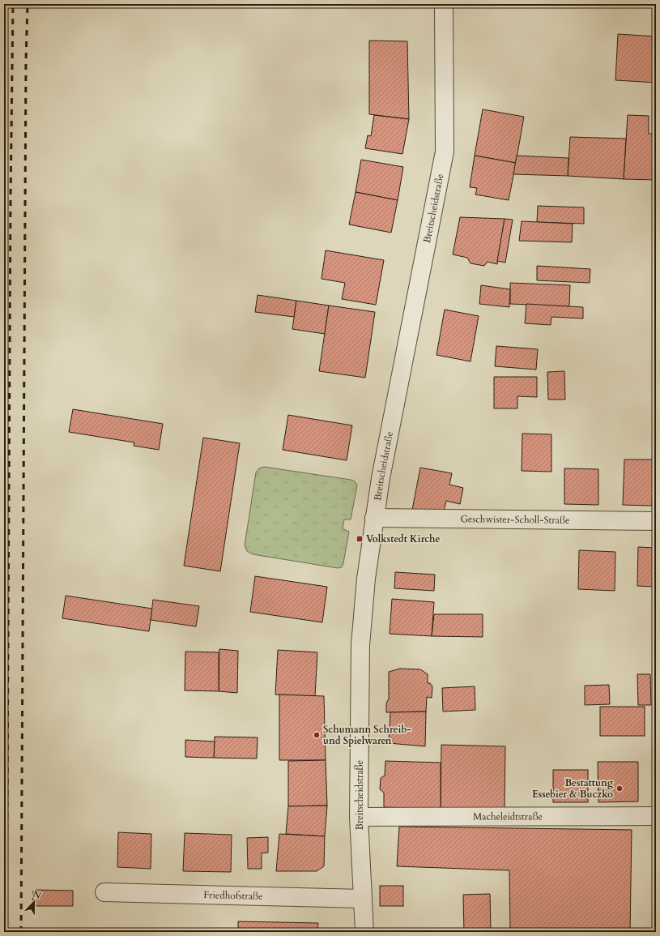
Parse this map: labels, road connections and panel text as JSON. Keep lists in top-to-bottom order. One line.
{"streets":{"street":["Breitscheidstraße","Geschwister-Scholl-Straße","Macheleidtstraße","Friedhofstraße"]},"crossings":[["Breitscheidstraße","Geschwister-Scholl-Straße"],["Breitscheidstraße","Macheleidtstraße"],["Breitscheidstraße","Friedhofstraße"]],"places":{"transit":["Volkstedt Kirche"],"other":["Schumann Schreib- und Spielwaren","Bestattung Essebier & Buczko"]},"north":"top"}
